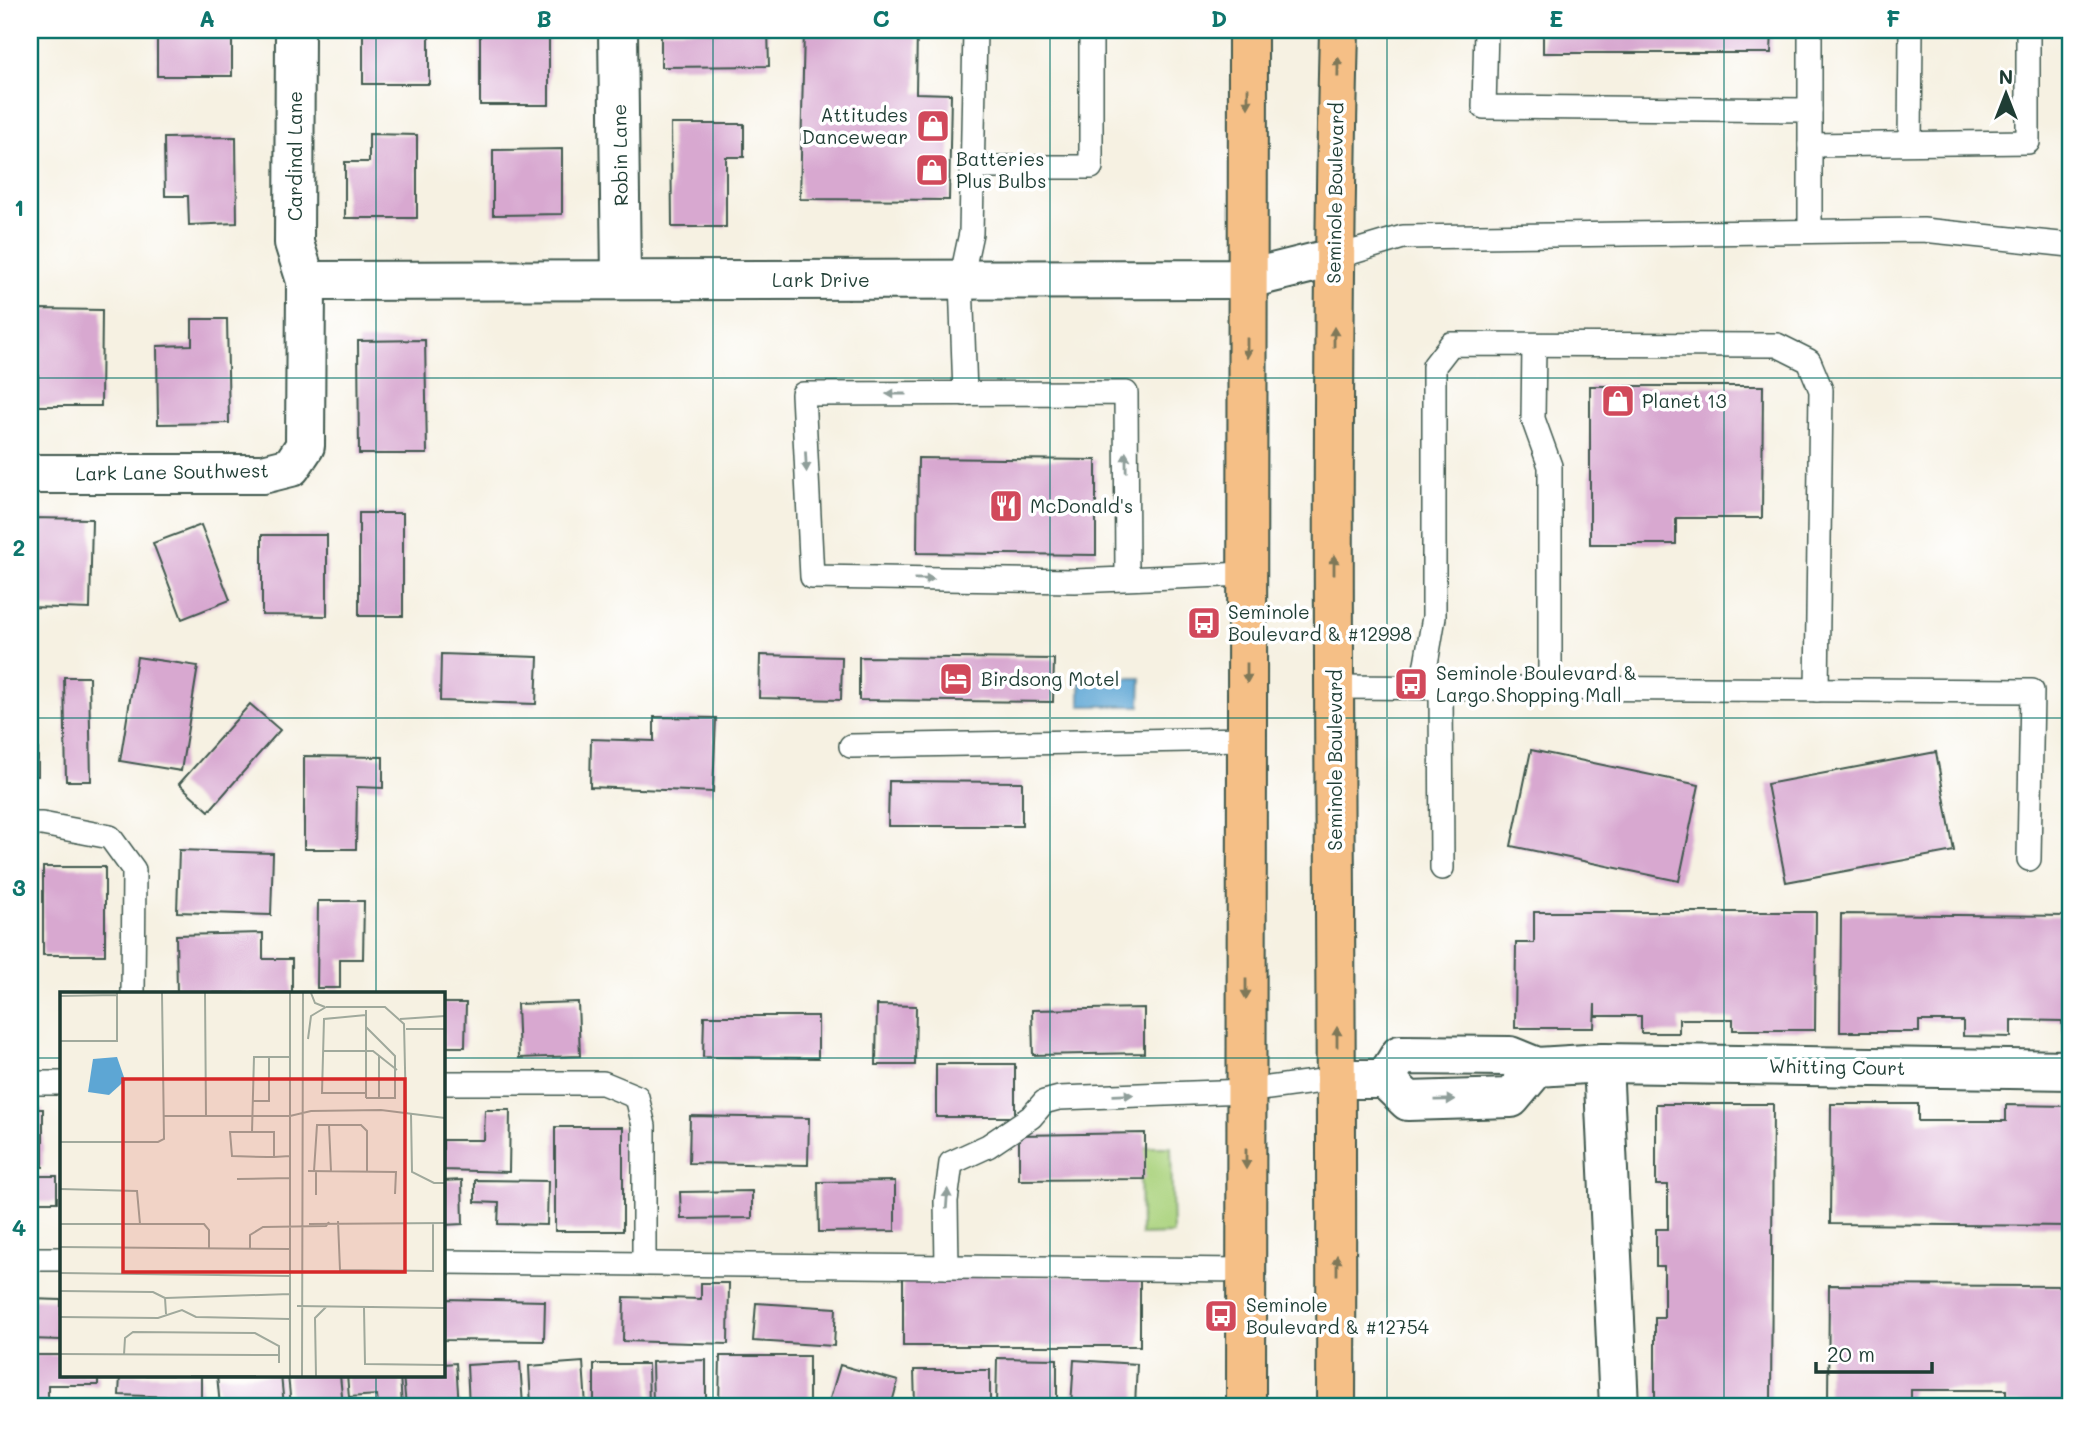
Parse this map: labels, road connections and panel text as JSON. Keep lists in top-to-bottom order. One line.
{"streets":{"main road":["Seminole Boulevard"],"street":["Robin Lane","Cardinal Lane","Lark Drive","Lark Lane Southwest","Whitting Court"]},"crossings":[["Robin Lane","Lark Drive"],["Cardinal Lane","Lark Drive"],["Cardinal Lane","Lark Lane Southwest"],["Seminole Boulevard","Lark Drive"],["Lark Drive","Lark Lane Southwest"]],"places":{"shop":["Attitudes Dancewear","Batteries Plus Bulbs","Planet 13"],"restaurant":["McDonald's"],"bus stop":["Seminole Boulevard & #12998","Seminole Boulevard & Largo Shopping Mall","Seminole Boulevard & #12754"],"hotel":["Birdsong Motel"]},"scale_bar":"20 m","north":"top","grid":{"columns":["A","B","C","D","E","F"],"rows":["1","2","3","4"]}}
